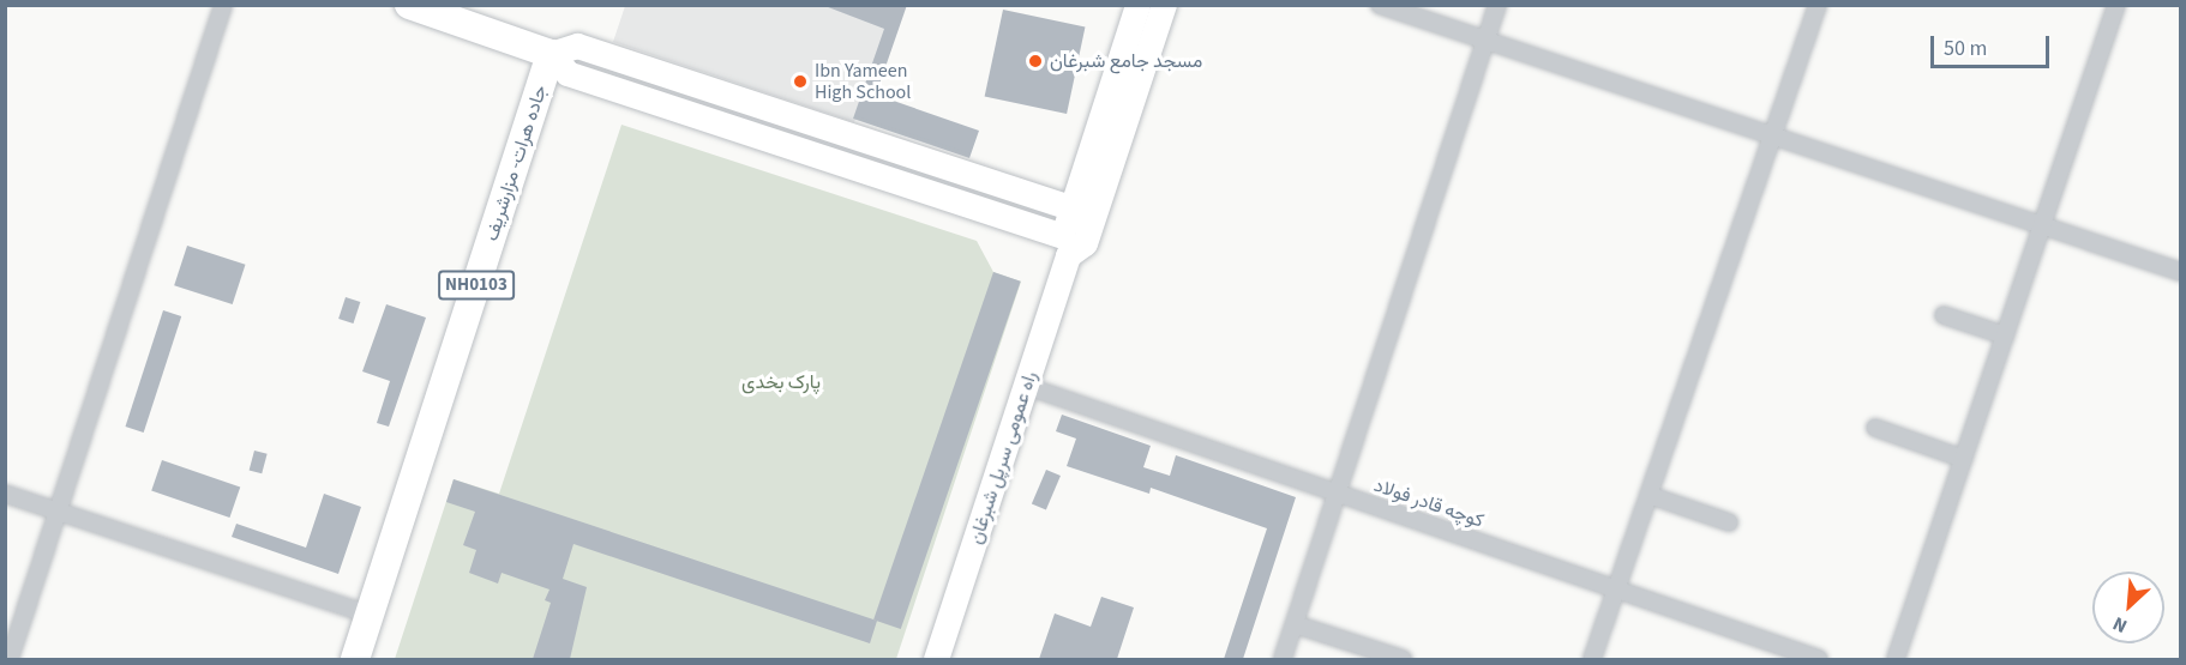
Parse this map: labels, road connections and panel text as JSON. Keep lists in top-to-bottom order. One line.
{"streets":{"highway":["جاده هرات- مزارشریف","NH0103"],"main road":["راه عمومی سرپل شبرغان"],"street":["کوچه قادر فولاد"]},"crossings":[["راه عمومی سرپل شبرغان","کوچه قادر فولاد"]],"parks":["پارک بخدی"],"places":["مسجد جامع شبرغان","Ibn Yameen High School"],"scale_bar":"50 m","north":"bottom left"}
